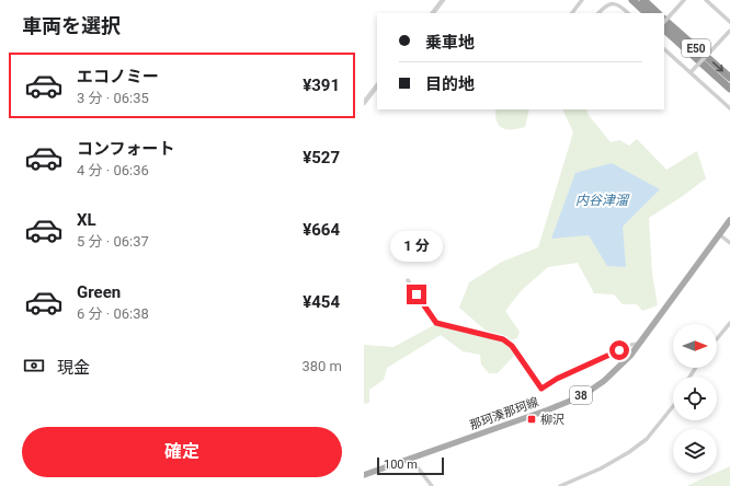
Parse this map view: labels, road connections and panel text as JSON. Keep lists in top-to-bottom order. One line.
{"streets":{"highway":["E50"],"main road":["38","那珂湊那珂線"]},"water":["内谷津溜"],"places":{"transit":["柳沢"]},"scale_bar":"100 m","north":"right","page":{"heading":"車両を選択","banner":["乗車地","目的地"],"list":[{"name":"エコノミー","note":"3 分 · 06:35","value":"¥391"},{"name":"コンフォート","note":"4 分 · 06:36","value":"¥527"},{"name":"XL","note":"5 分 · 06:37","value":"¥664"},{"name":"Green","note":"6 分 · 06:38","value":"¥454"}],"bubble":"1 分","pay":["現金","380 m"],"buttons":"確定","scale":"100 m"}}
